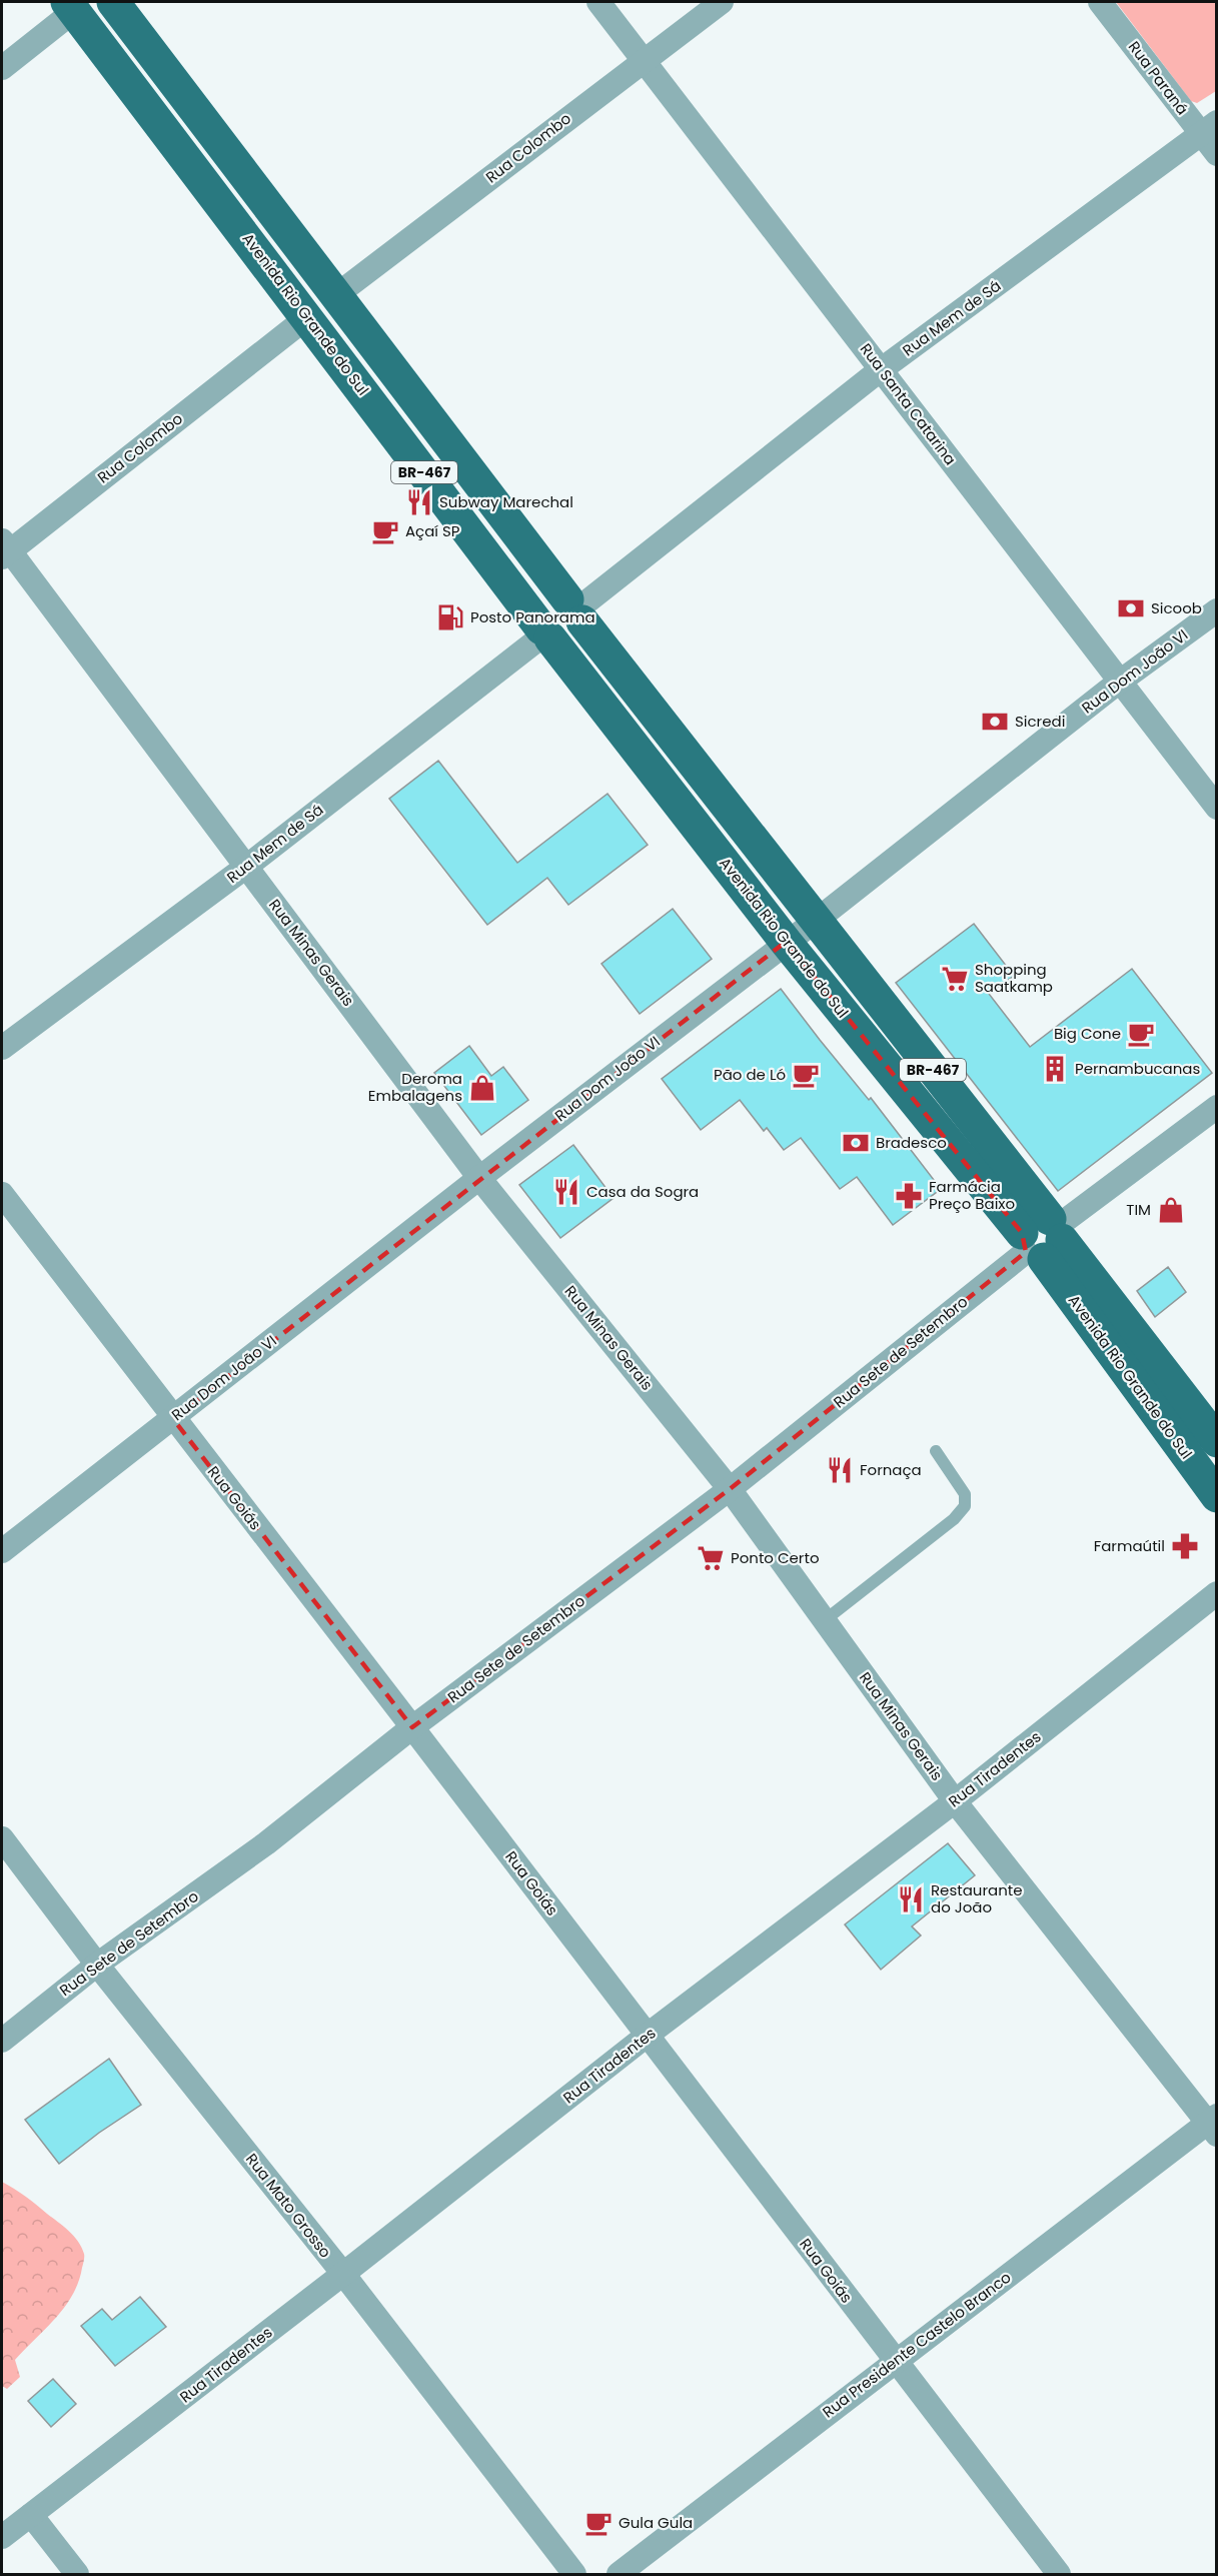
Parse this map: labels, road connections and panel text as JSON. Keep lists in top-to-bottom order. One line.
{"streets":{"main road":["Avenida Rio Grande do Sul","BR-467"],"street":["Rua Paraná","Rua Colombo","Rua Mem de Sá","Rua Santa Catarina","Rua Dom João VI","Rua Minas Gerais","Rua Sete de Setembro","Rua Goiás","Rua Tiradentes","Rua Mato Grosso","Rua Presidente Castelo Branco"]},"crossings":[["Rua Paraná","Rua Mem de Sá"],["Rua Colombo","Avenida Rio Grande do Sul"],["Rua Colombo","Rua Santa Catarina"],["Rua Colombo","Rua Minas Gerais"],["Avenida Rio Grande do Sul","Rua Mem de Sá"],["Avenida Rio Grande do Sul","Rua Dom João VI"],["Avenida Rio Grande do Sul","Rua Sete de Setembro"],["Rua Mem de Sá","Rua Santa Catarina"],["Rua Mem de Sá","Rua Minas Gerais"],["Rua Santa Catarina","Rua Dom João VI"],["Rua Dom João VI","Rua Minas Gerais"],["Rua Dom João VI","Rua Goiás"],["Rua Minas Gerais","Rua Sete de Setembro"],["Rua Minas Gerais","Rua Tiradentes"],["Rua Minas Gerais","Rua Presidente Castelo Branco"],["Rua Sete de Setembro","Rua Goiás"],["Rua Sete de Setembro","Rua Mato Grosso"],["Rua Goiás","Rua Tiradentes"],["Rua Goiás","Rua Presidente Castelo Branco"],["Rua Tiradentes","Rua Mato Grosso"]],"places":{"restaurant":["Subway Marechal","Casa da Sogra","Fornaça","Restaurante do João"],"cafe":["Açaí SP","Big Cone","Pão de Ló","Gula Gula"],"bank":["Sicoob","Sicredi","Bradesco"],"fuel station":["Posto Panorama"],"supermarket":["Shopping Saatkamp","Ponto Certo"],"building":["Pernambucanas"],"shop":["Deroma Embalagens","TIM"],"pharmacy":["Farmácia Preço Baixo","Farmaútil"]}}
